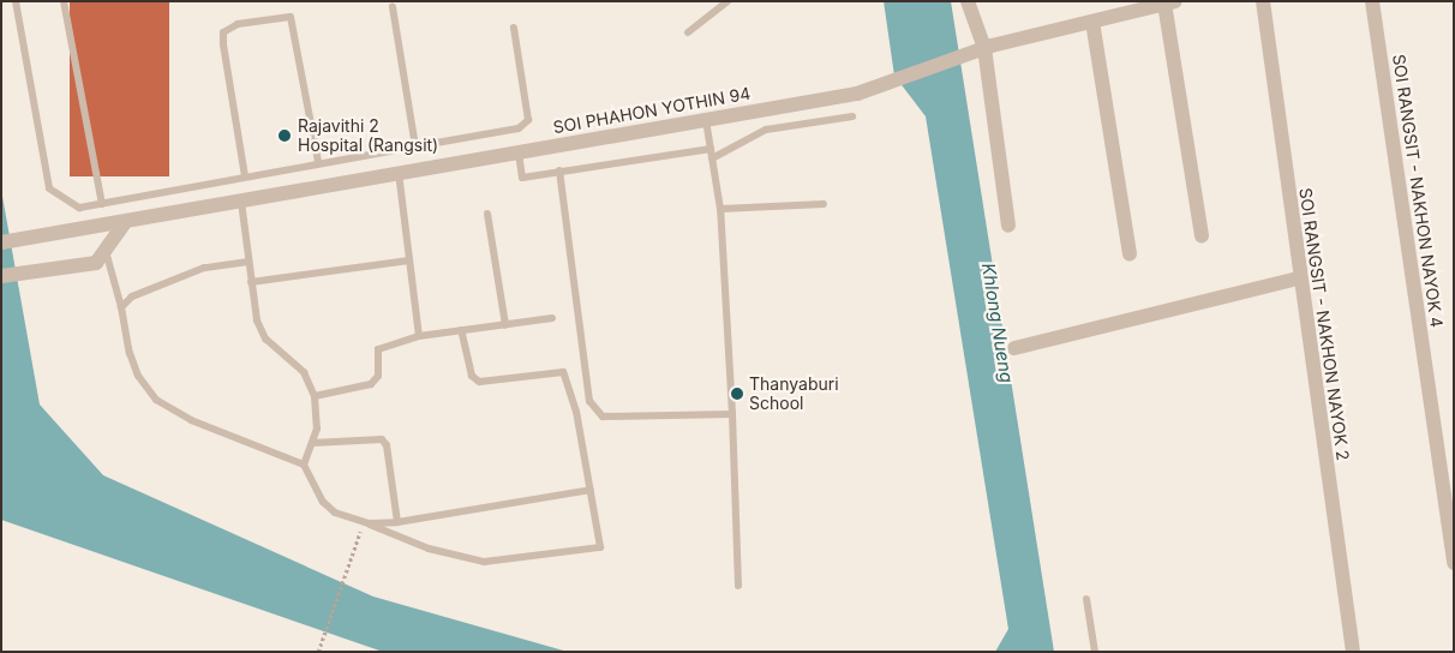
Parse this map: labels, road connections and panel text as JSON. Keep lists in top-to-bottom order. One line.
{"streets":{"street":["SOI PHAHON YOTHIN 94","SOI RANGSIT - NAKHON NAYOK 4","SOI RANGSIT - NAKHON NAYOK 2"]},"water":["Khlong Nueng"],"places":["Rajavithi 2 Hospital (Rangsit)","Thanyaburi School"]}
